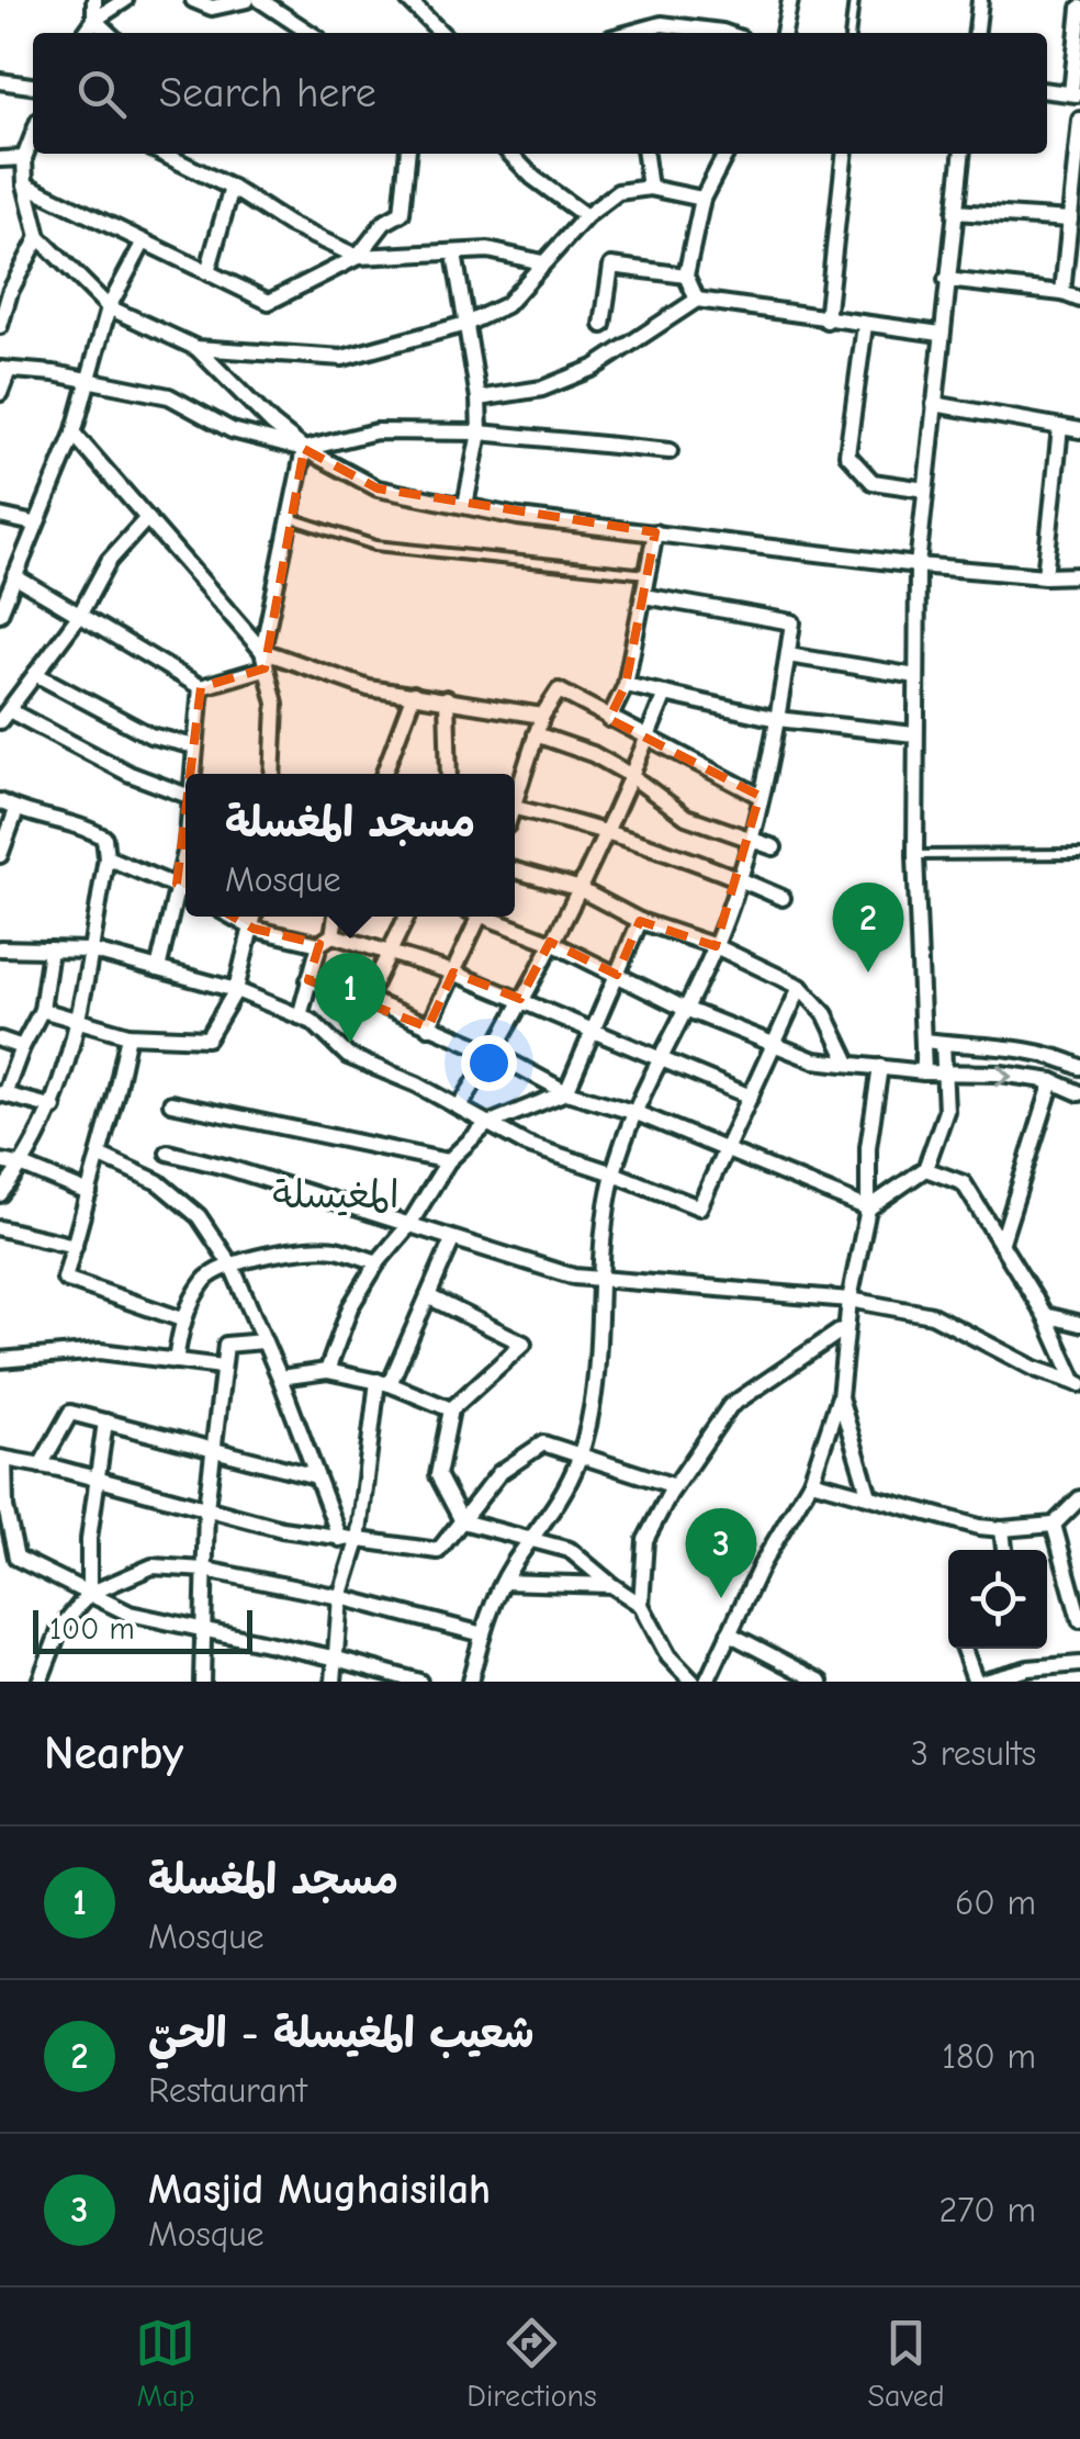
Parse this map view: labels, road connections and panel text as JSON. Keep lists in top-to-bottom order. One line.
{"districts":["المغيسلة"],"scale_bar":"100 m","page":{"search":"Search here","popup":["مسجد المغسلة","Mosque"],"pins":["2","1","3"],"scale":"100 m","heading":["Nearby","3 results"],"list":[{"mark":"1","name":"مسجد المغسلة","note":"Mosque","value":"60 m"},{"mark":"2","name":"شعيب المغيسلة - الحيّ","note":"Restaurant","value":"180 m"},{"mark":"3","name":"Masjid Mughaisilah","note":"Mosque","value":"270 m"}],"nav":["Map","Directions","Saved"]}}
